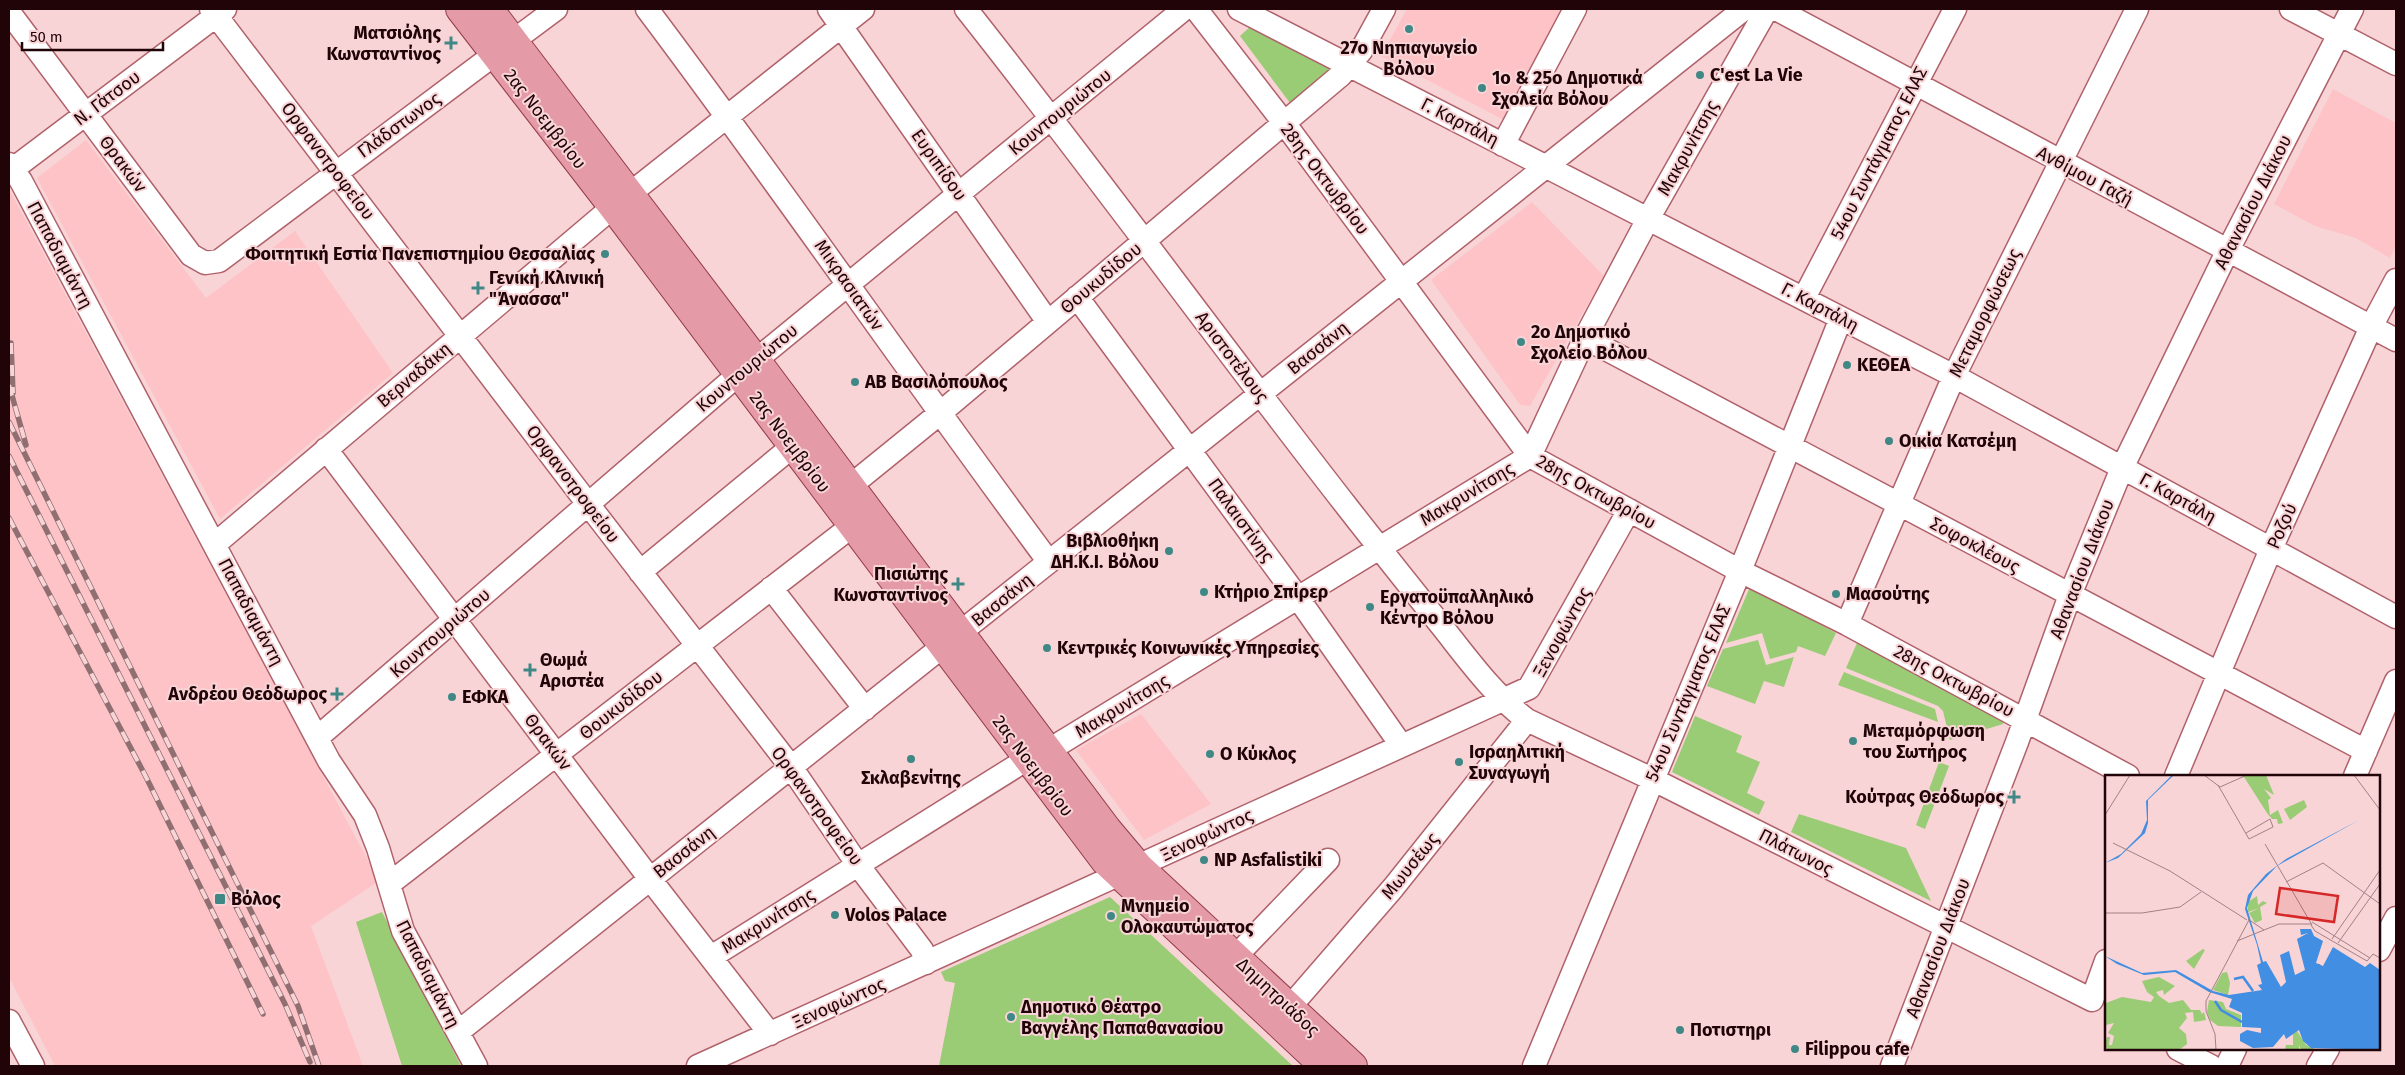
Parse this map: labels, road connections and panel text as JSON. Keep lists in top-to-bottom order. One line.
{"streets":{"main road":["2ας Νοεμβρίου","Δημητριάδος"],"street":["Ν. Γάτσου","Κουντουριώτου","Γ. Καρτάλη","Γλάδστωνος","Μακρυνίτσης","54ου Συντάγματος ΕΛΑΣ","Ορφανοτροφείου","Θρακών","Ευριπίδου","Ανθίμου Γαζή","28ης Οκτωβρίου","Αθανασίου Διάκου","Παπαδιαμάντη","Θουκυδίδου","Μικρασιατών","Μεταμορφώσεως","Βασσάνη","Αριστοτέλους","Βερναδάκη","Παλαιστίνης","Ροζού","Σοφοκλέους","Ξενοφώντος","Πλάτωνος","Μωυσέως"]},"crossings":[["Ν. Γάτσου","Ορφανοτροφείου"],["Ν. Γάτσου","Θρακών"],["Ν. Γάτσου","Παπαδιαμάντη"],["Κουντουριώτου","2ας Νοεμβρίου"],["Κουντουριώτου","Ορφανοτροφείου"],["Κουντουριώτου","Θρακών"],["Κουντουριώτου","Ευριπίδου"],["Κουντουριώτου","Παπαδιαμάντη"],["Κουντουριώτου","Μικρασιατών"],["Κουντουριώτου","Αριστοτέλους"],["2ας Νοεμβρίου","Γλάδστωνος"],["2ας Νοεμβρίου","Μακρυνίτσης"],["2ας Νοεμβρίου","Θουκυδίδου"],["2ας Νοεμβρίου","Βασσάνη"],["2ας Νοεμβρίου","Βερναδάκη"],["2ας Νοεμβρίου","Ξενοφώντος"],["2ας Νοεμβρίου","Δημητριάδος"],["Γ. Καρτάλη","Μακρυνίτσης"],["Γ. Καρτάλη","54ου Συντάγματος ΕΛΑΣ"],["Γ. Καρτάλη","Αθανασίου Διάκου"],["Γ. Καρτάλη","Θουκυδίδου"],["Γ. Καρτάλη","Μεταμορφώσεως"],["Γ. Καρτάλη","Βασσάνη"],["Γ. Καρτάλη","Ροζού"],["Γλάδστωνος","Ορφανοτροφείου"],["Γλάδστωνος","Θρακών"],["Μακρυνίτσης","Ορφανοτροφείου"],["Μακρυνίτσης","Θρακών"],["Μακρυνίτσης","28ης Οκτωβρίου"],["Μακρυνίτσης","Αριστοτέλους"],["Μακρυνίτσης","Παλαιστίνης"],["Μακρυνίτσης","Σοφοκλέους"],["54ου Συντάγματος ΕΛΑΣ","Ανθίμου Γαζή"],["54ου Συντάγματος ΕΛΑΣ","28ης Οκτωβρίου"],["54ου Συντάγματος ΕΛΑΣ","Σοφοκλέους"],["54ου Συντάγματος ΕΛΑΣ","Πλάτωνος"],["Ορφανοτροφείου","Θουκυδίδου"],["Ορφανοτροφείου","Βασσάνη"],["Ορφανοτροφείου","Βερναδάκη"],["Ορφανοτροφείου","Ξενοφώντος"],["Θρακών","Θουκυδίδου"],["Θρακών","Βασσάνη"],["Θρακών","Βερναδάκη"],["Θρακών","Ξενοφώντος"],["Ευριπίδου","Θουκυδίδου"],["Ευριπίδου","Βερναδάκη"],["Ανθίμου Γαζή","Αθανασίου Διάκου"],["Ανθίμου Γαζή","Μεταμορφώσεως"],["Ανθίμου Γαζή","Ροζού"],["28ης Οκτωβρίου","Αθανασίου Διάκου"],["28ης Οκτωβρίου","Θουκυδίδου"],["28ης Οκτωβρίου","Μεταμορφώσεως"],["28ης Οκτωβρίου","Βασσάνη"],["28ης Οκτωβρίου","Ξενοφώντος"],["Αθανασίου Διάκου","Σοφοκλέους"],["Αθανασίου Διάκου","Πλάτωνος"],["Παπαδιαμάντη","Θουκυδίδου"],["Παπαδιαμάντη","Βασσάνη"],["Παπαδιαμάντη","Βερναδάκη"],["Θουκυδίδου","Μικρασιατών"],["Θουκυδίδου","Αριστοτέλους"],["Θουκυδίδου","Παλαιστίνης"],["Μικρασιατών","Βασσάνη"],["Μικρασιατών","Βερναδάκη"],["Μεταμορφώσεως","Σοφοκλέους"],["Βασσάνη","Αριστοτέλους"],["Βασσάνη","Παλαιστίνης"],["Αριστοτέλους","Ξενοφώντος"],["Αριστοτέλους","Πλάτωνος"],["Παλαιστίνης","Ξενοφώντος"],["Ροζού","Σοφοκλέους"],["Ξενοφώντος","Πλάτωνος"],["Ξενοφώντος","Δημητριάδος"],["Πλάτωνος","Μωυσέως"],["Μωυσέως","Δημητριάδος"]],"places":{"other":["27ο Νηπιαγωγείο Βόλου","C'est La Vie","1ο & 25ο Δημοτικά Σχολεία Βόλου","Φοιτητική Εστία Πανεπιστημίου Θεσσαλίας","2ο Δημοτικό Σχολείο Βόλου","ΚΕΘΕΑ","ΑΒ Βασιλόπουλος","Οικία Κατσέμη","Βιβλιοθήκη ΔΗ.Κ.Ι. Βόλου","Κτήριο Σπίρερ","Μασούτης","Εργατοϋπαλληλικό Κέντρο Βόλου","Κεντρικές Κοινωνικές Υπηρεσίες","ΕΦΚΑ","Μεταμόρφωση του Σωτήρος","Ο Κύκλος","Σκλαβενίτης","Ισραηλιτική Συναγωγή","NP Asfalistiki","Volos Palace","Μνημείο Ολοκαυτώματος","Δημοτικό Θέατρο Βαγγέλης Παπαθανασίου","Ποτιστηρι","Filippou cafe"],"health":["Ματσιόλης Κωνσταντίνος","Γενική Κλινική \"Άνασσα\"","Πισιώτης Κωνσταντίνος","Θωμά Αριστέα","Ανδρέου Θεόδωρος","Κούτρας Θεόδωρος"],"transit":["Βόλος"]},"scale_bar":"50 m"}
